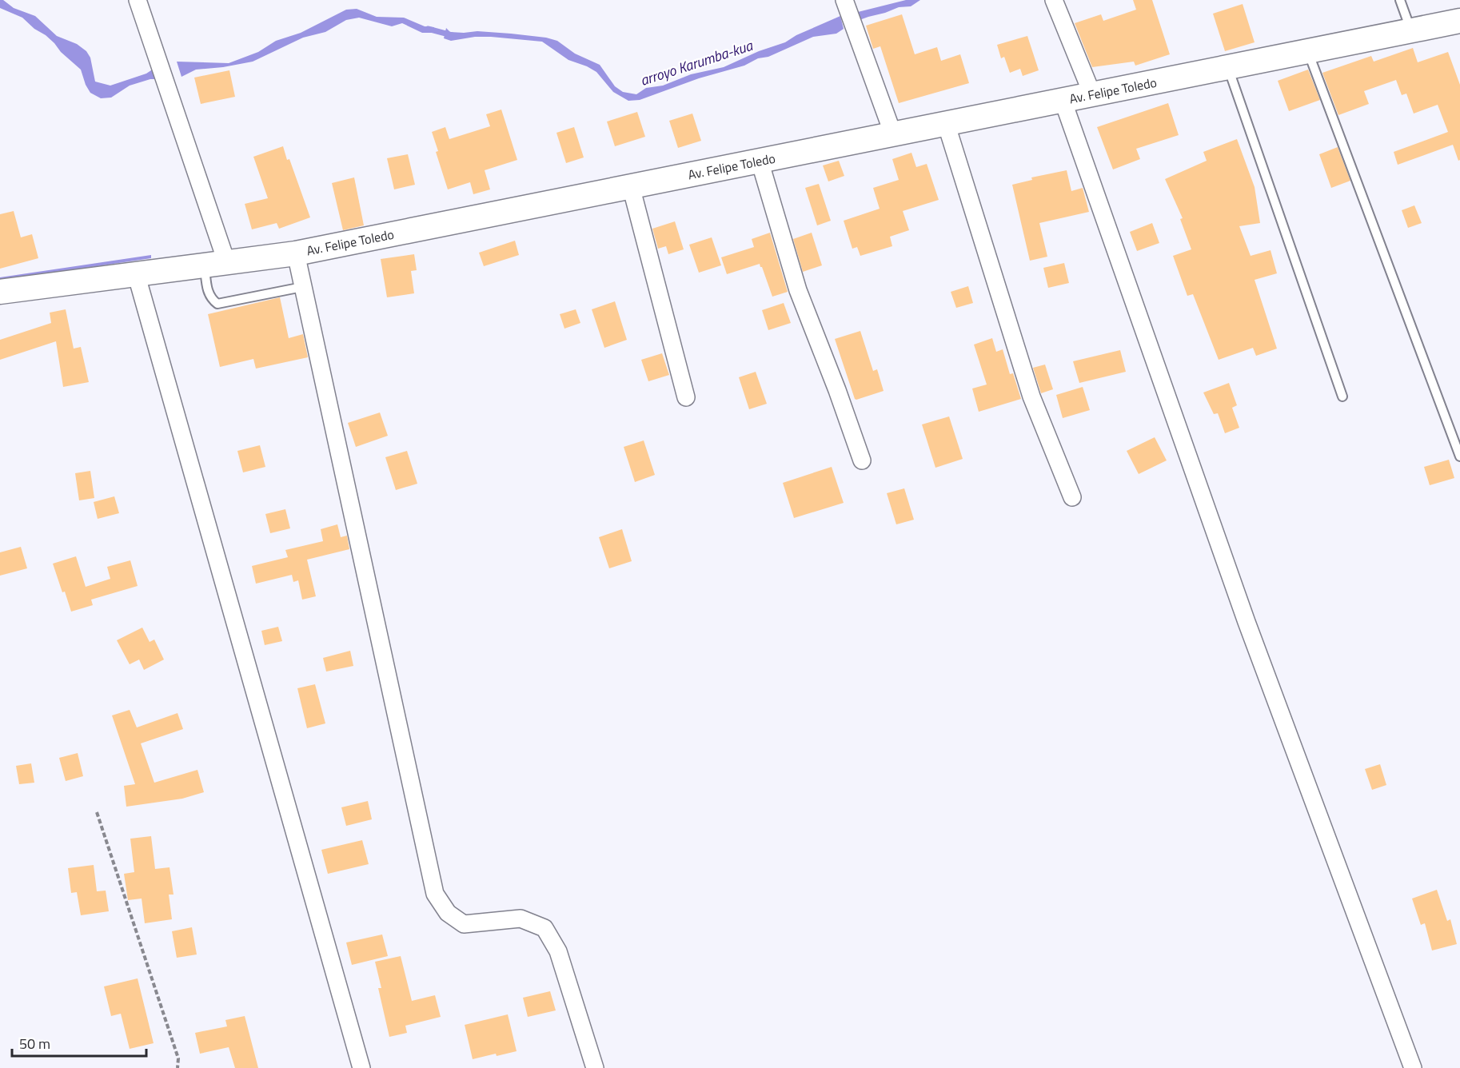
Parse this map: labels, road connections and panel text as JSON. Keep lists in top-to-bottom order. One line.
{"streets":{"main road":["Av. Felipe Toledo"]},"water":["arroyo Karumba-kua"],"scale_bar":"50 m"}
